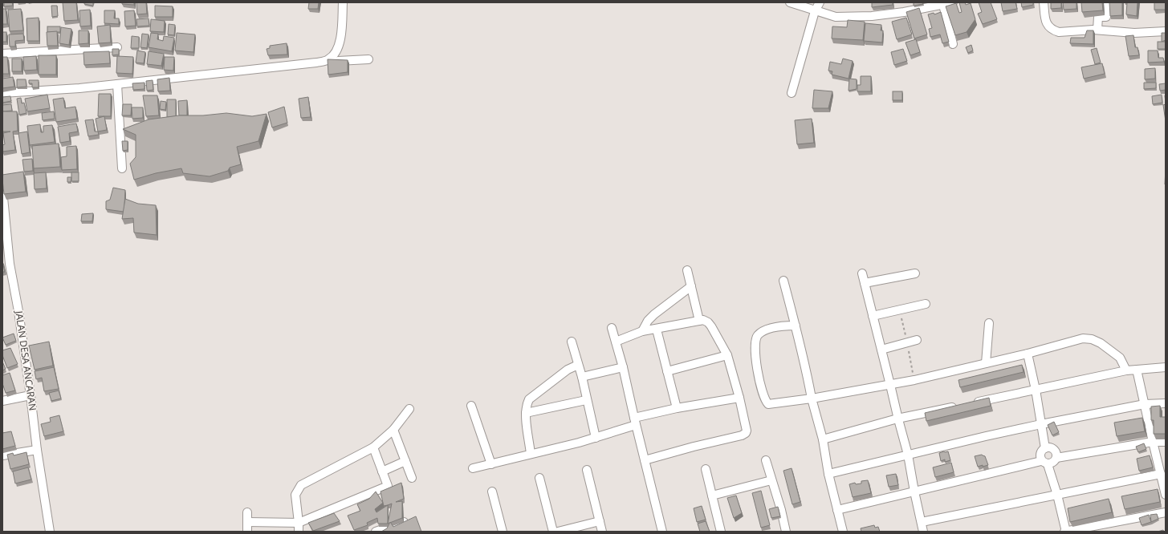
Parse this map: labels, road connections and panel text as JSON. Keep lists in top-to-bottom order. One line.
{"streets":{"street":["JALAN DESA ANCARAN"]}}
